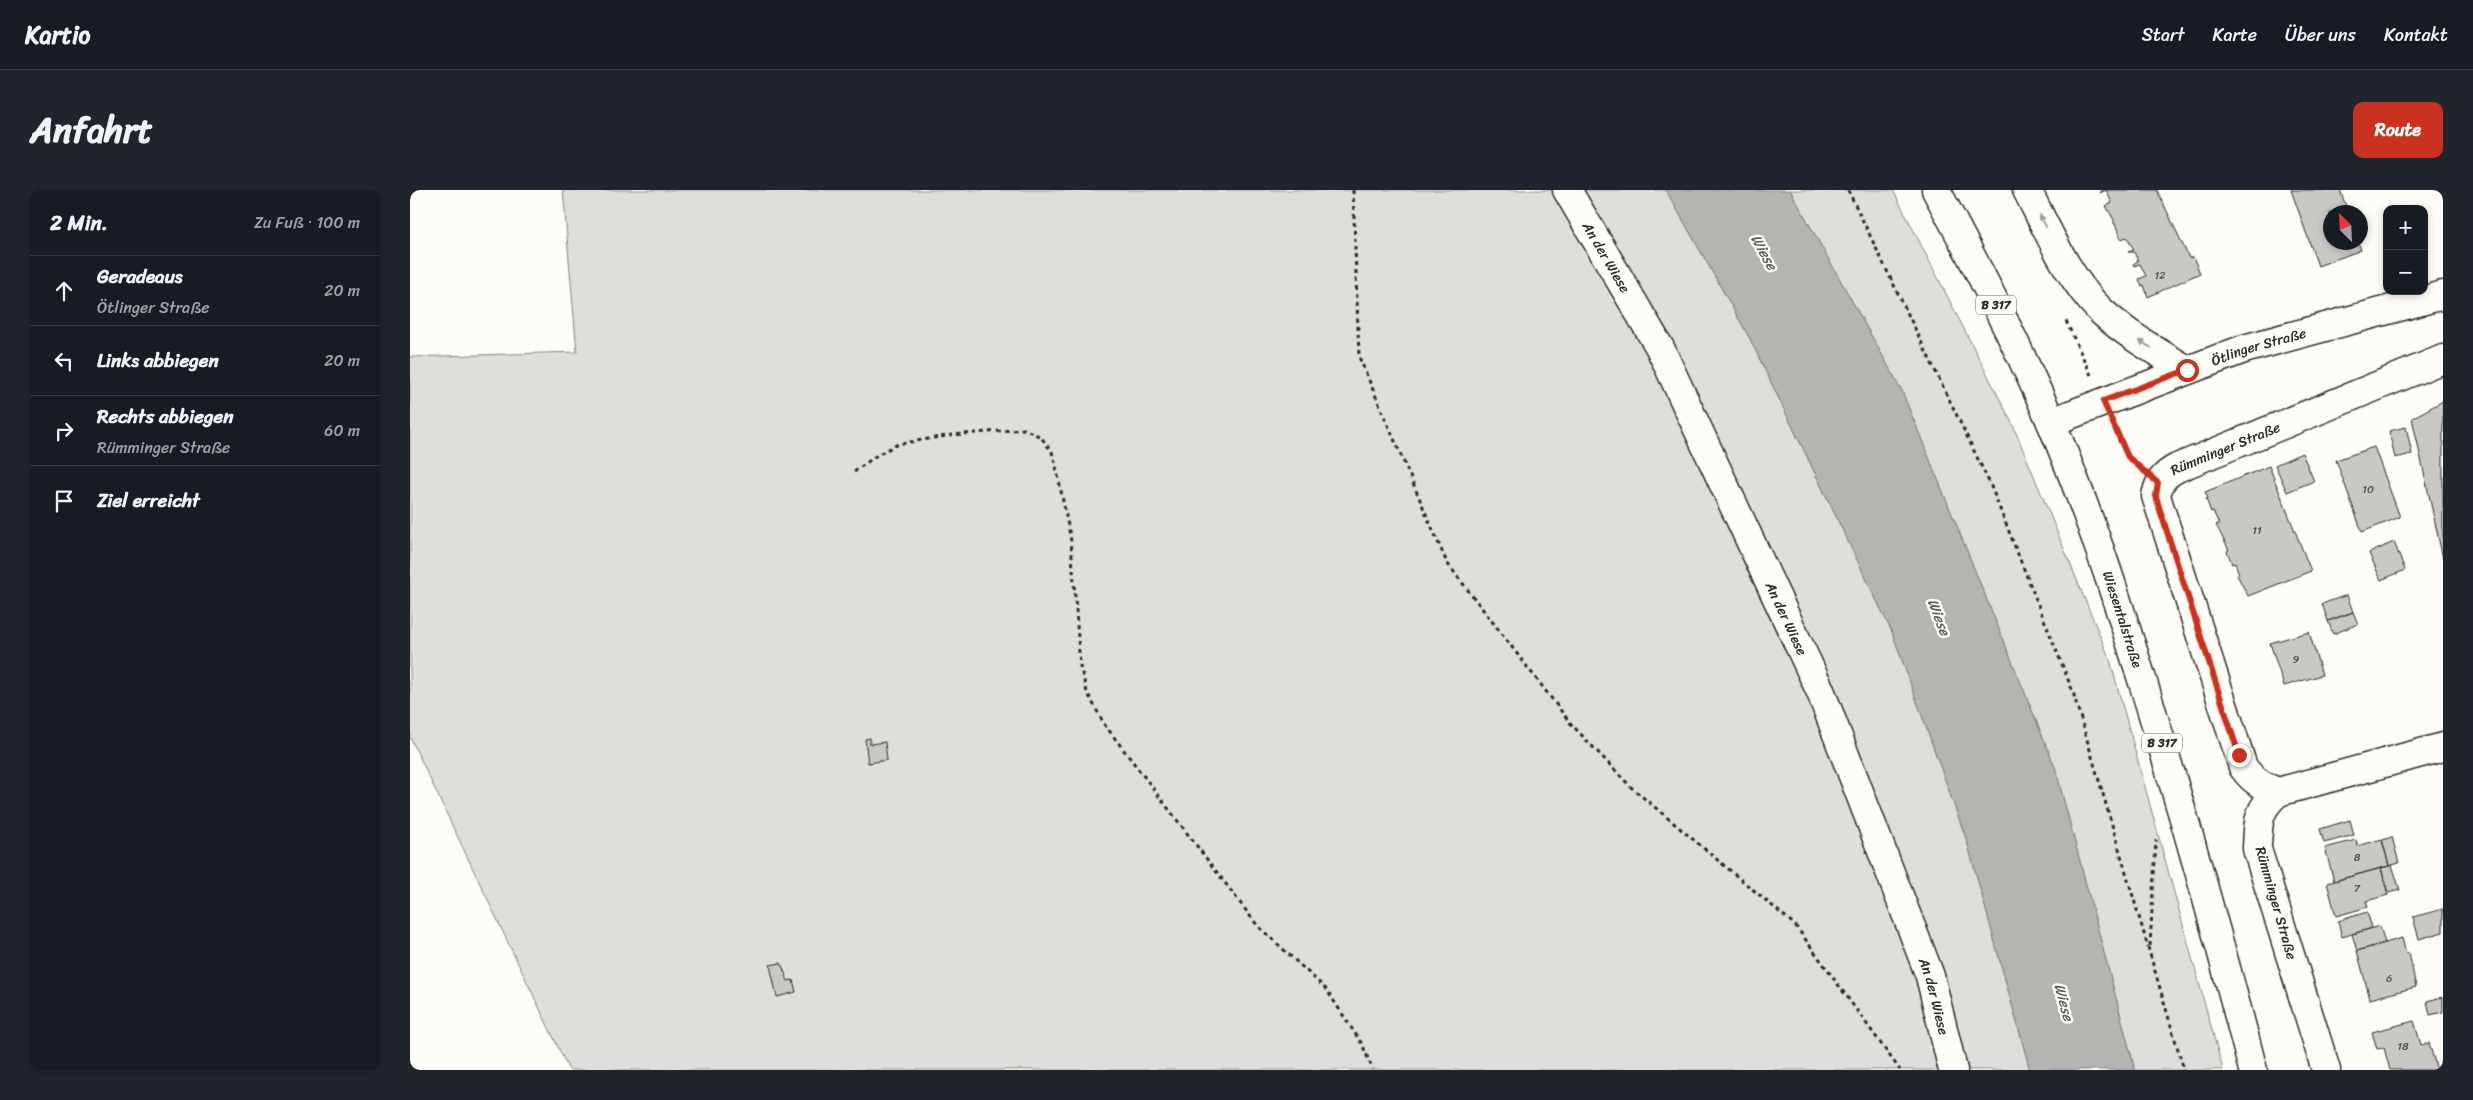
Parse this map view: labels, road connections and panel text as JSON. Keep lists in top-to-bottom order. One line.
{"streets":{"street":["An der Wiese","B 317","Ötlinger Straße","Rümminger Straße","Wiesentalstraße"]},"crossings":[["Ötlinger Straße","Wiesentalstraße"]],"water":["Wiese"],"house_numbers":["12","10","11","9","8","7","6","18"],"north":"top left","page":{"header":"Kartio","nav":["Start","Karte","Über uns","Kontakt"],"title":"Anfahrt","buttons":"Route","heading":["2 Min.","Zu Fuß · 100 m"],"map_buttons":["+","−"],"list":[["Geradeaus","Ötlinger Straße","20 m"],["Links abbiegen","20 m"],["Rechts abbiegen","Rümminger Straße","60 m"],"Ziel erreicht"]}}
